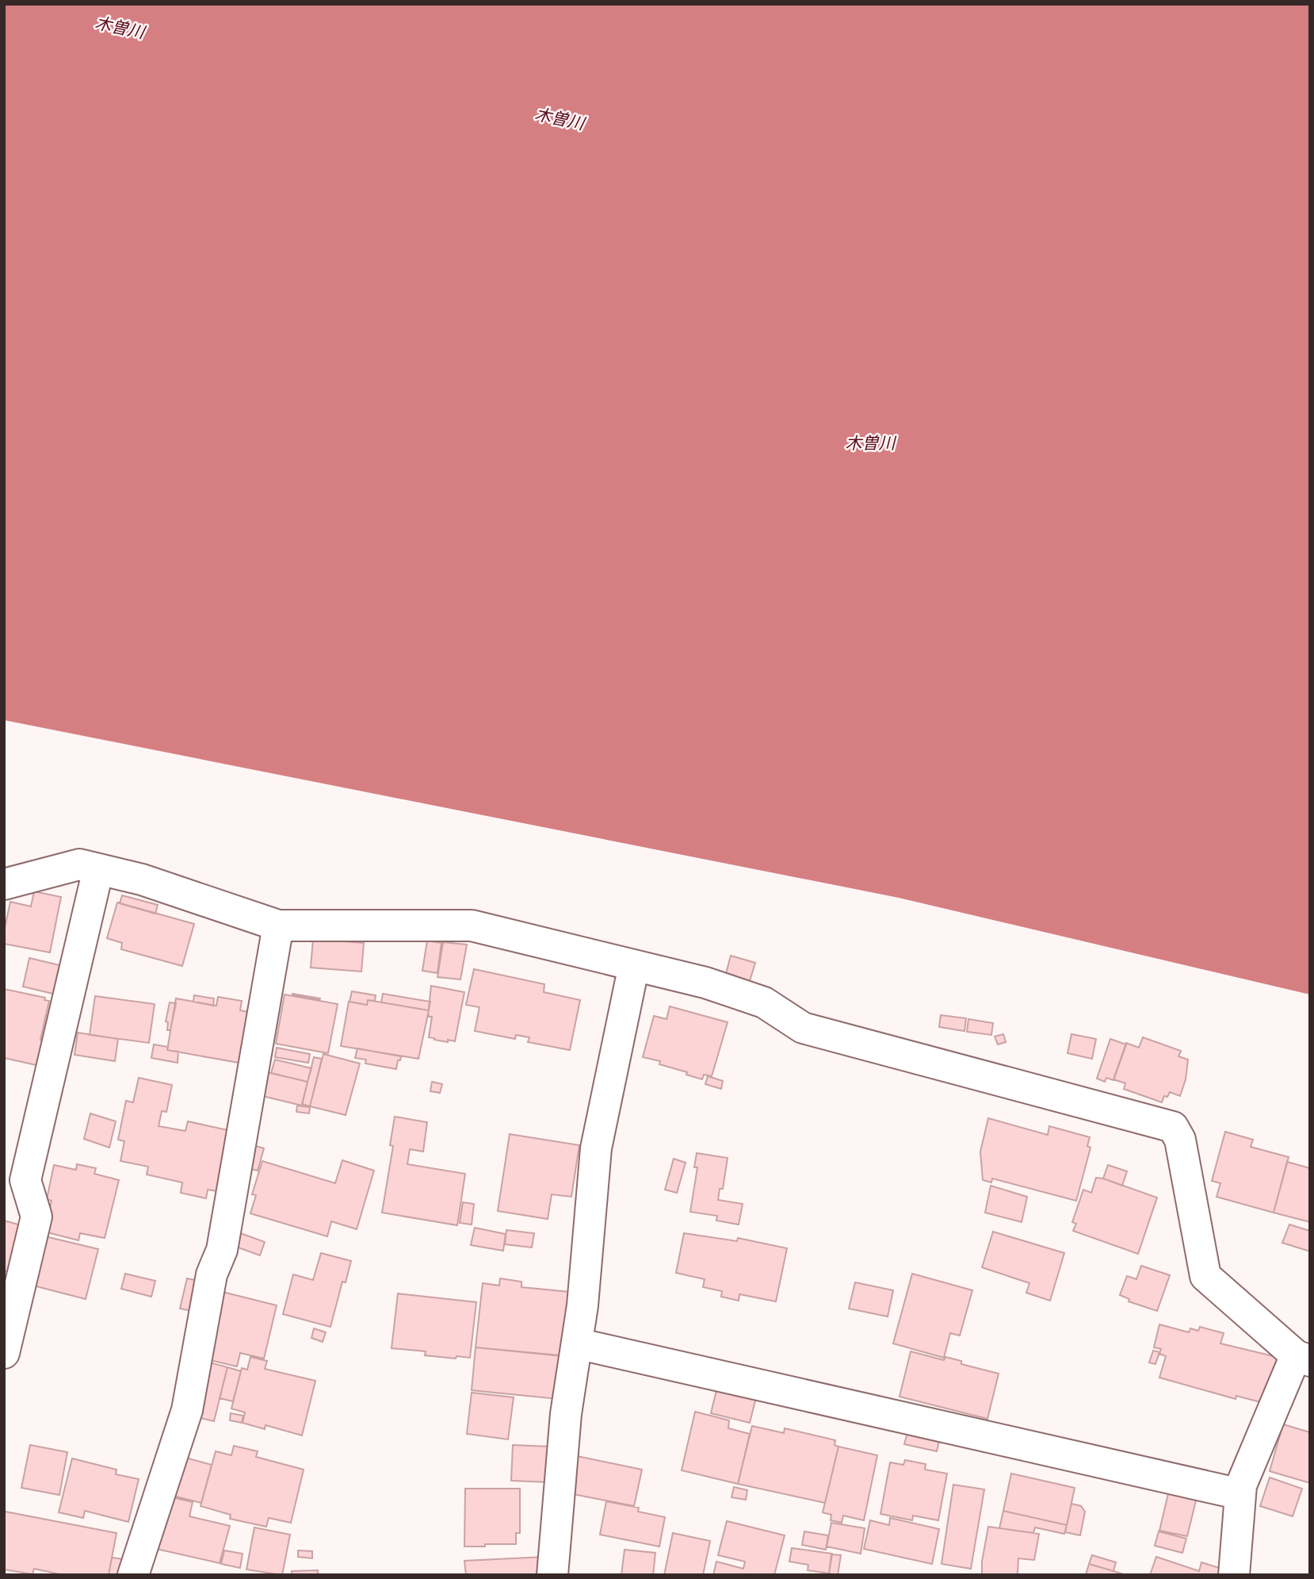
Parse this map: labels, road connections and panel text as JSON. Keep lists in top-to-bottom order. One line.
{"water":["木曽川"]}
